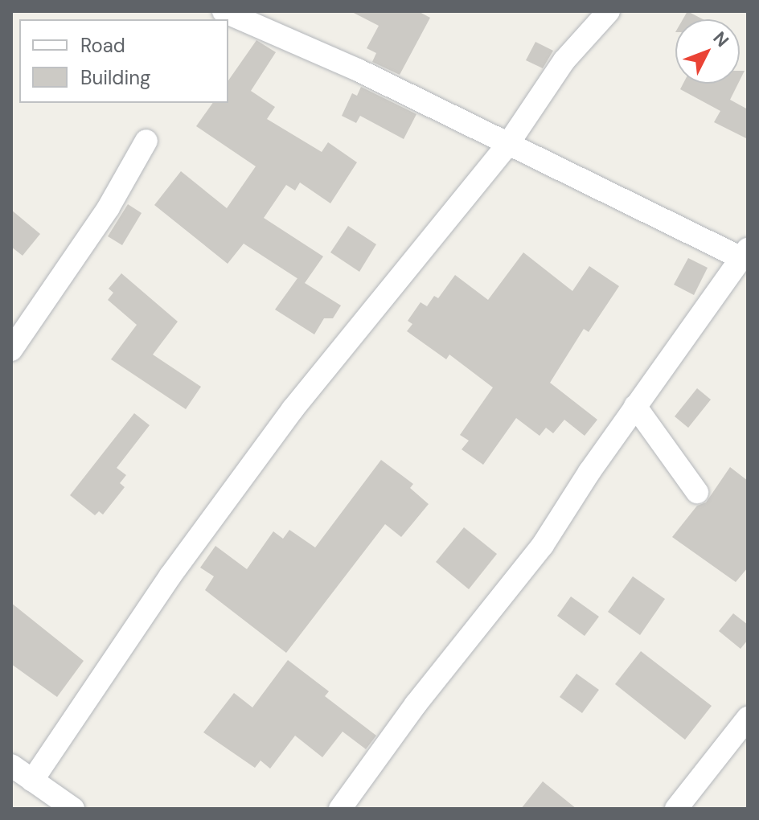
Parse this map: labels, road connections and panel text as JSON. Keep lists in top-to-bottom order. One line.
{"legend":["Road","Building"],"north":"top right"}
